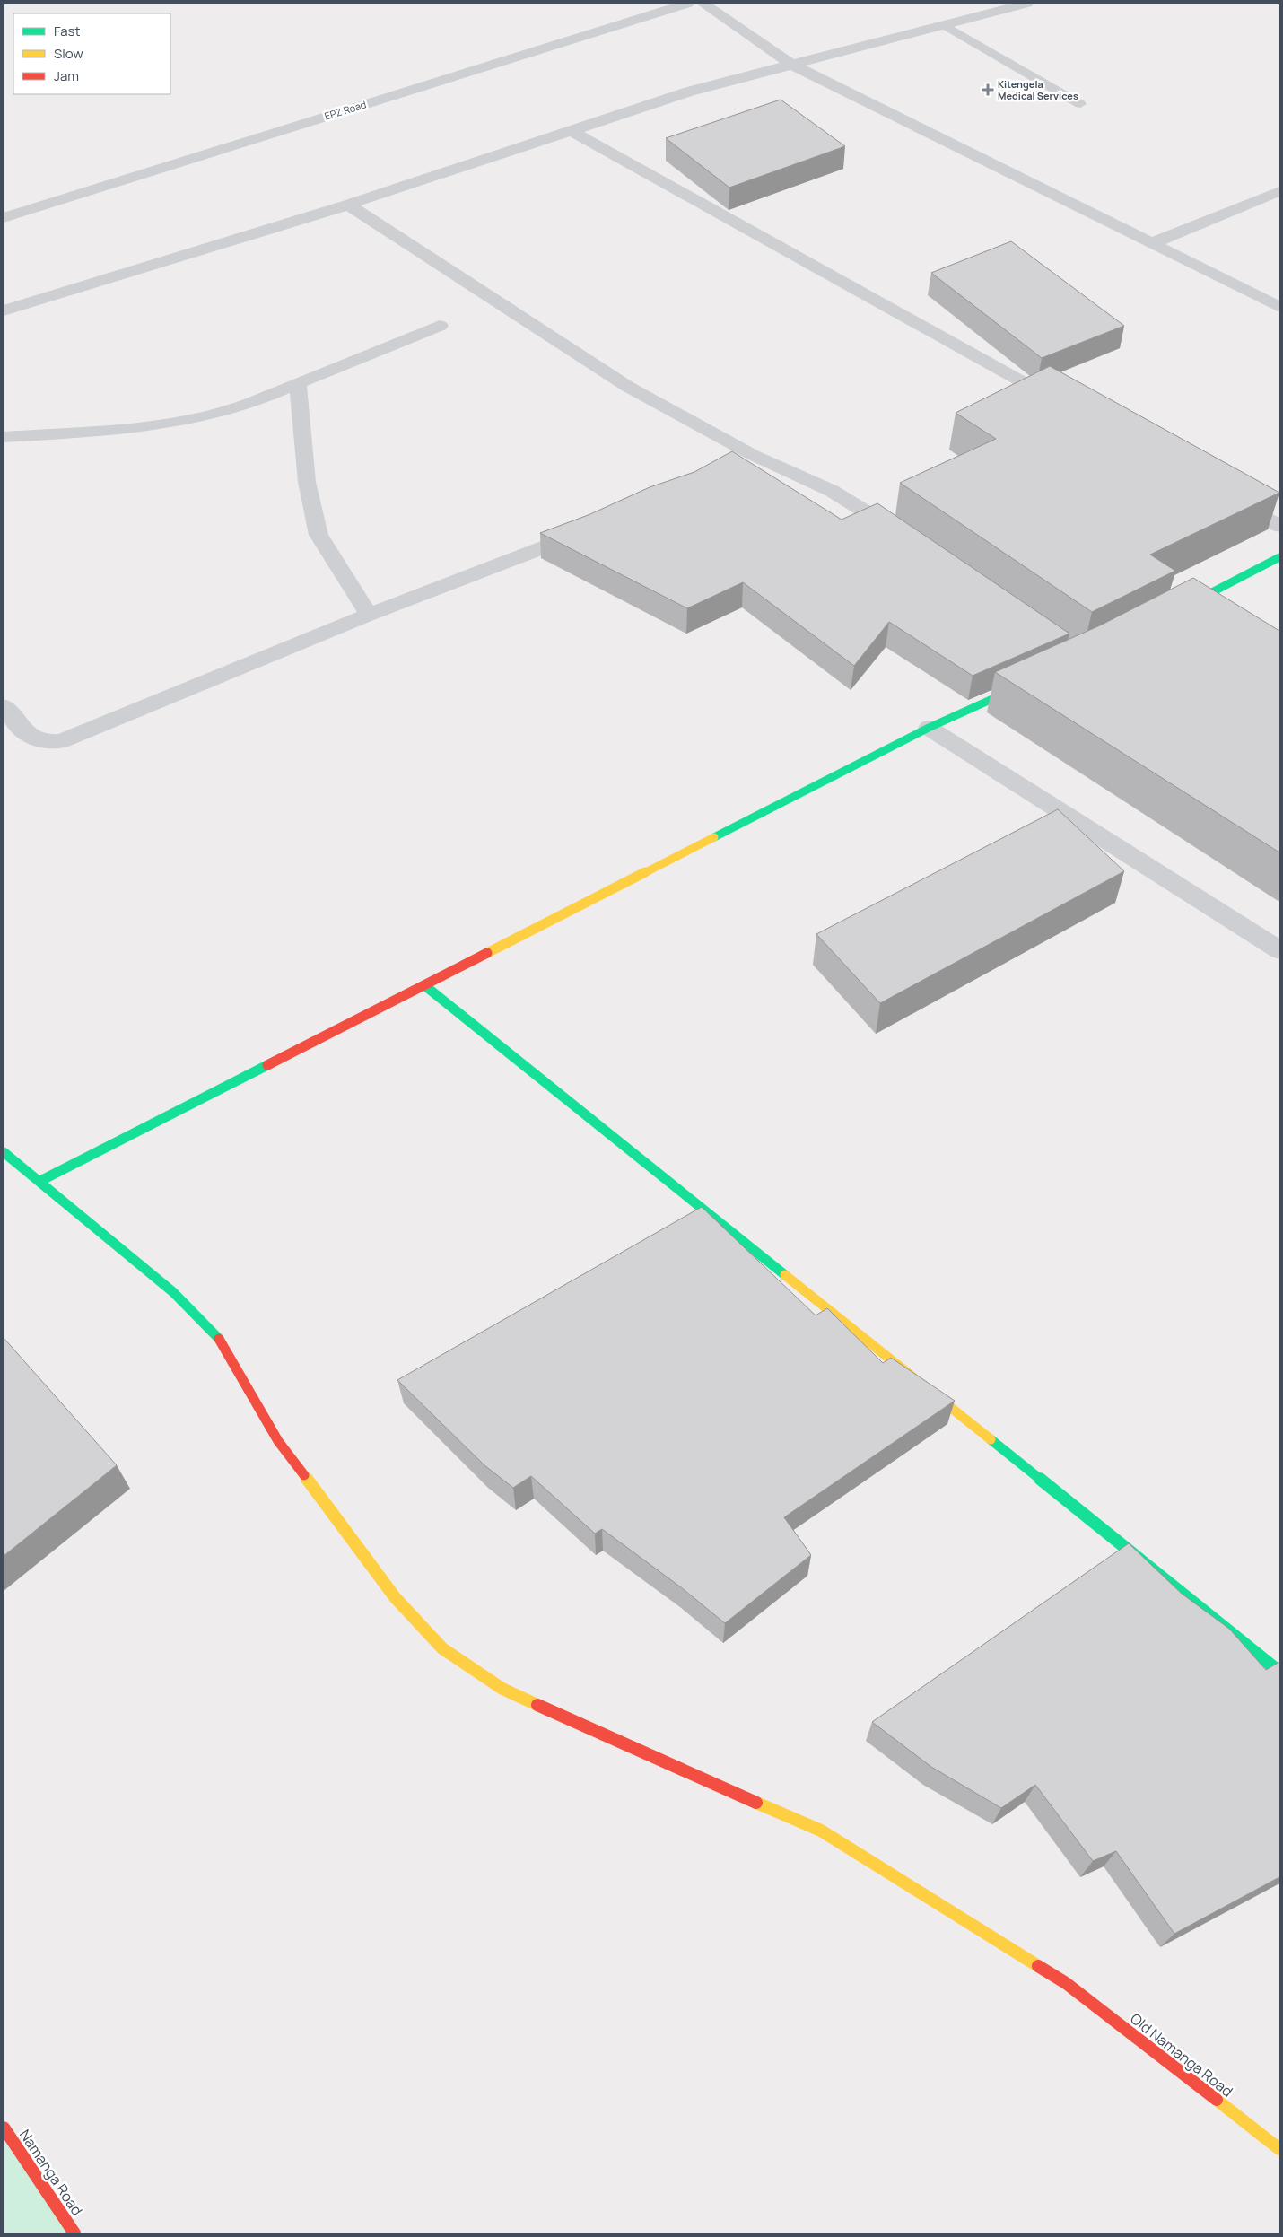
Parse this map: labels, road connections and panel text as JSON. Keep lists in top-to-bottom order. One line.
{"streets":{"main road":["Old Namanga Road","Namanga Road"],"street":["EPZ Road"]},"places":{"health":["Kitengela Medical Services"]},"legend":["Fast","Slow","Jam"]}
